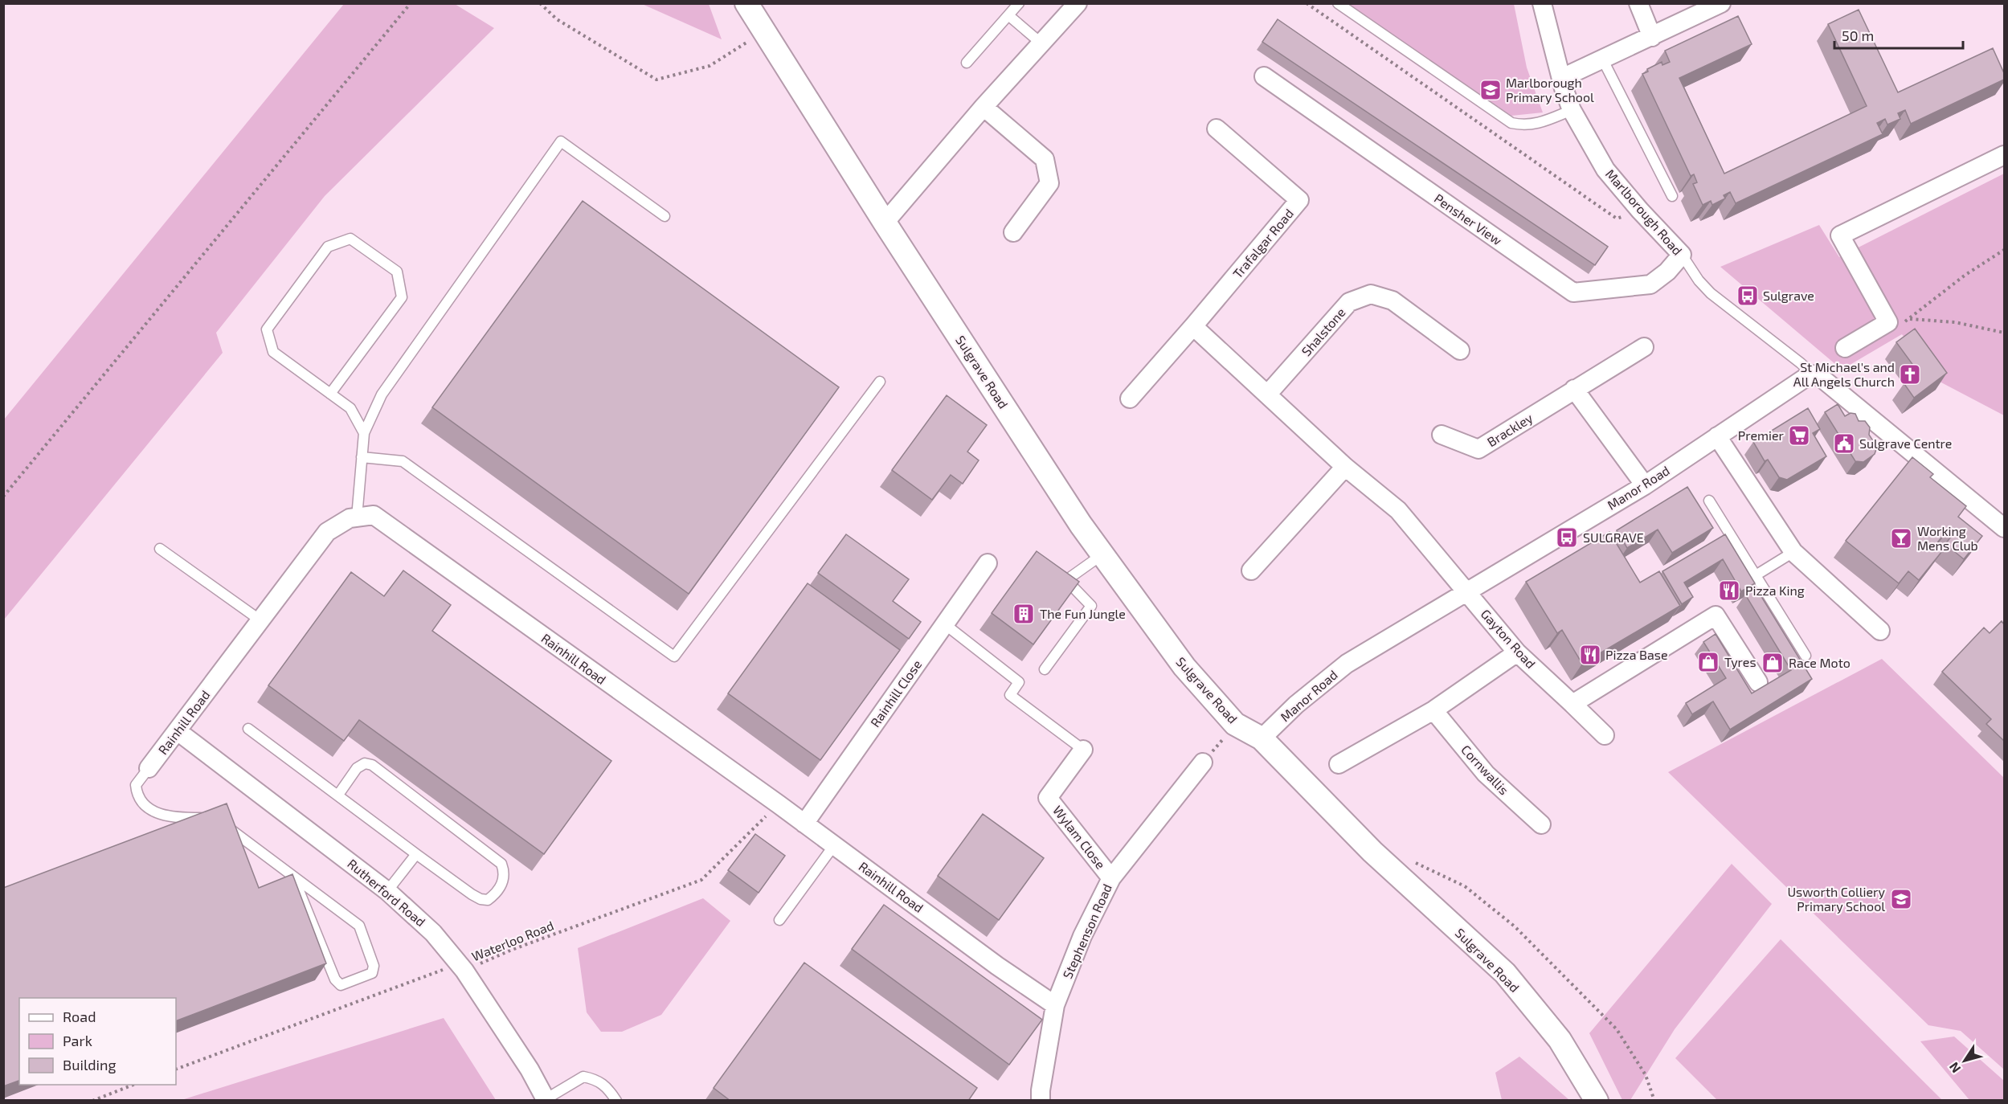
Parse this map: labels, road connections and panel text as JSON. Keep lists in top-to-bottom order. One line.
{"streets":{"street":["Marlborough Road","Pensher View","Trafalgar Road","Shalstone","Sulgrave Road","Brackley","Manor Road","Gayton Road","Rainhill Road","Rainhill Close","Cornwallis","Wylam Close","Rutherford Road","Stephenson Road"],"path":["Waterloo Road"]},"crossings":[["Marlborough Road","Pensher View"],["Marlborough Road","Manor Road"],["Sulgrave Road","Manor Road"],["Manor Road","Gayton Road"],["Rainhill Road","Rainhill Close"],["Rainhill Road","Rutherford Road"],["Rainhill Road","Stephenson Road"],["Rainhill Road","Waterloo Road"],["Wylam Close","Stephenson Road"],["Rutherford Road","Waterloo Road"]],"places":{"school or university":["Marlborough Primary School","Usworth Colliery Primary School"],"bus stop":["Sulgrave","SULGRAVE"],"church":["St Michael's and All Angels Church"],"supermarket":["Premier"],"public building":["Sulgrave Centre"],"bar":["Working Mens Club"],"restaurant":["Pizza King","Pizza Base"],"building":["The Fun Jungle"],"shop":["Tyres","Race Moto"]},"legend":["Road","Park","Building"],"scale_bar":"50 m","north":"bottom left"}
